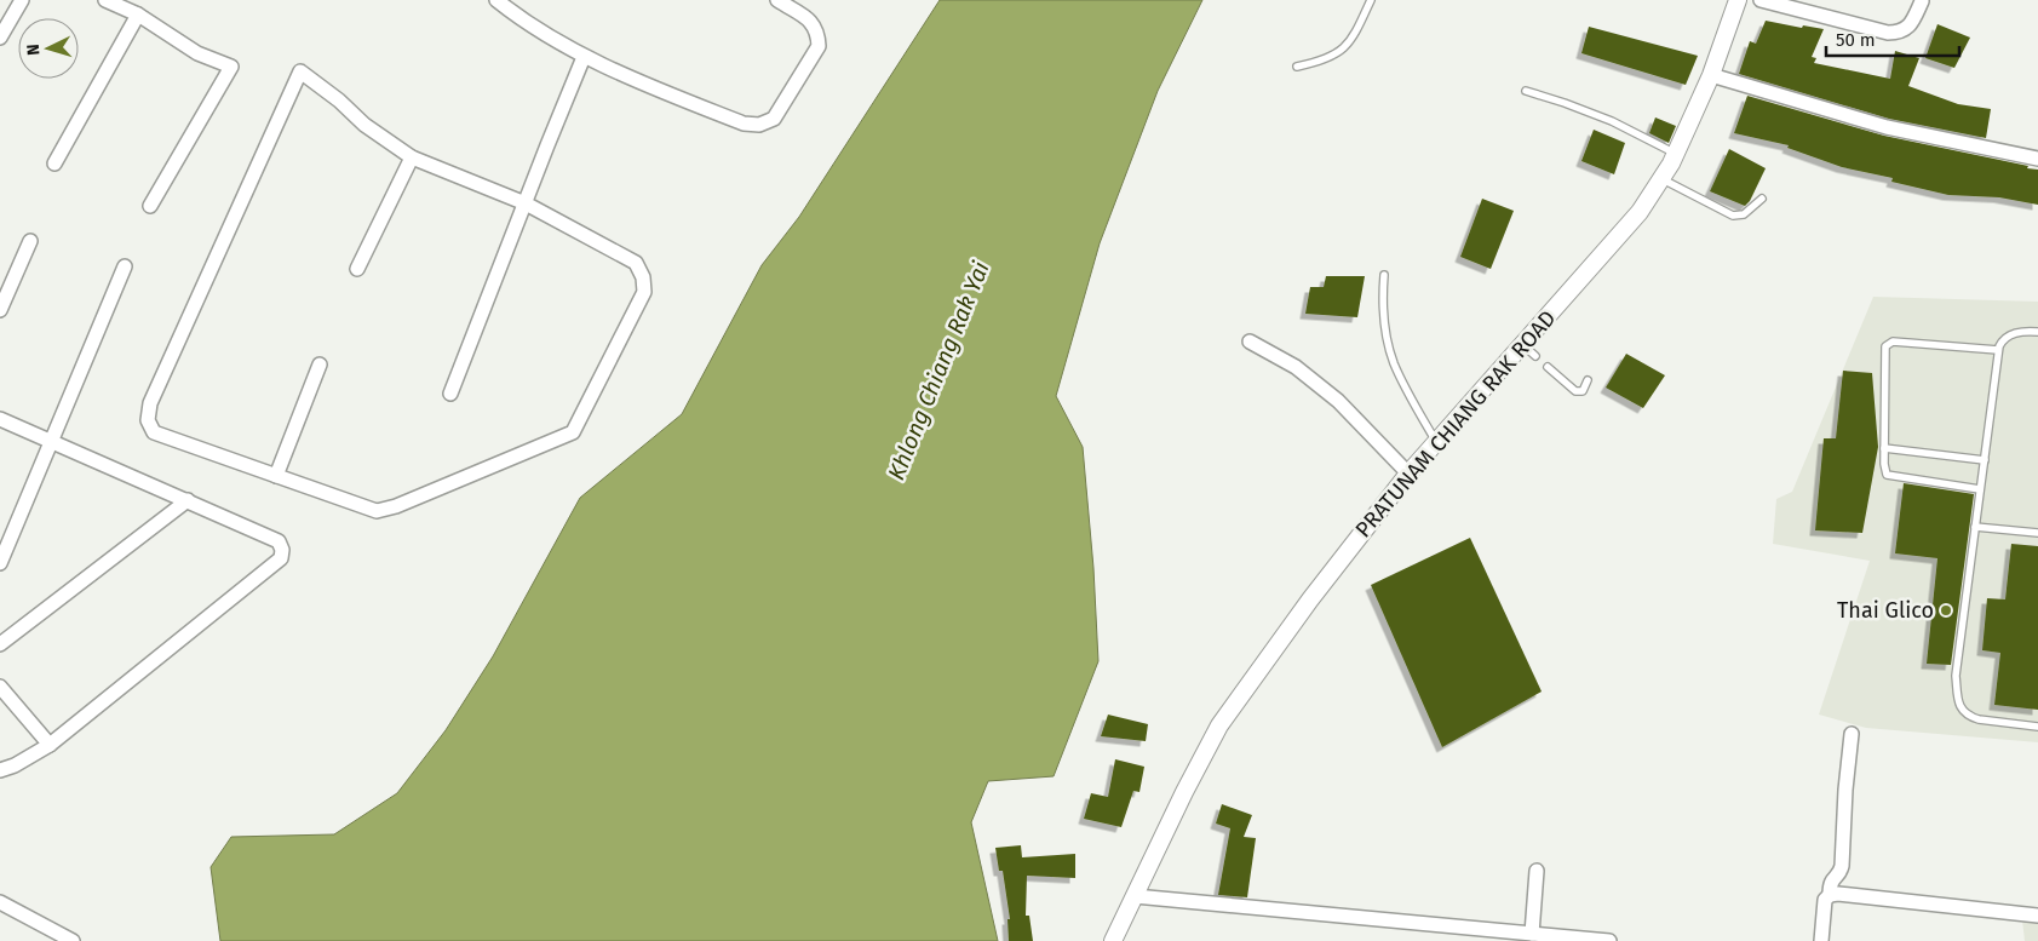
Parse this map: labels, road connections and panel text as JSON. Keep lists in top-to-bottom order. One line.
{"streets":{"street":["PRATUNAM CHIANG RAK ROAD"]},"water":["Khlong Chiang Rak Yai"],"places":["Thai Glico"],"scale_bar":"50 m","north":"left"}
